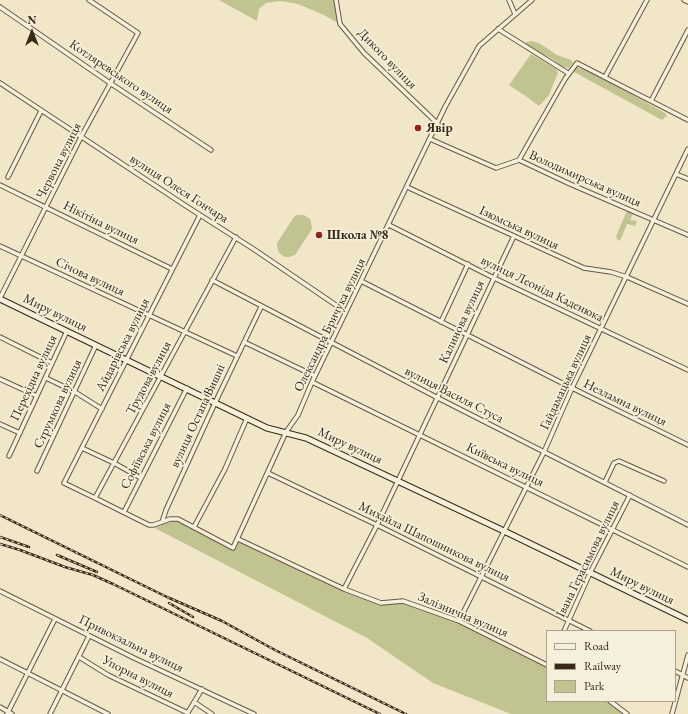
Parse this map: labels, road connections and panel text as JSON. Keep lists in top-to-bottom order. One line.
{"streets":{"main road":["Миру вулиця"],"street":["Дикого вулиця","Котляревського вулиця","Червона вулиця","Володимирська вулиця","вулиця Олеся Гончара","Нікітіна вулиця","Ізюмська вулиця","Січова вулиця","вулиця Леоніда Каденюка","Калинова вулиця","Олександра Бричука вулиця","Айдарівська вулиця","Перехідна вулиця","Трудова вулиця","Гайдамацька вулиця","вулиця Василя Стуса","Незламна вулиця","Струмкова вулиця","вулиця Остапа Вишні","Софіївська вулиця","Київська вулиця","Михайла Шапошникова вулиця","Івана Герасимова вулиця","Залізнична вулиця","Привокзальна вулиця","Упорна вулиця"]},"crossings":[["Дикого вулиця","Олександра Бричука вулиця"],["Котляревського вулиця","Червона вулиця"],["Червона вулиця","вулиця Олеся Гончара"],["Червона вулиця","Нікітіна вулиця"],["Червона вулиця","Січова вулиця"],["Червона вулиця","Миру вулиця"],["Володимирська вулиця","Олександра Бричука вулиця"],["Володимирська вулиця","Гайдамацька вулиця"],["вулиця Олеся Гончара","Олександра Бричука вулиця"],["вулиця Олеся Гончара","Айдарівська вулиця"],["вулиця Олеся Гончара","Трудова вулиця"],["Нікітіна вулиця","Айдарівська вулиця"],["Ізюмська вулиця","Калинова вулиця"],["Ізюмська вулиця","Олександра Бричука вулиця"],["Ізюмська вулиця","Гайдамацька вулиця"],["Січова вулиця","Айдарівська вулиця"],["Січова вулиця","Трудова вулиця"],["Січова вулиця","вулиця Остапа Вишні"],["вулиця Леоніда Каденюка","Калинова вулиця"],["вулиця Леоніда Каденюка","Олександра Бричука вулиця"],["вулиця Леоніда Каденюка","Гайдамацька вулиця"],["Миру вулиця","Калинова вулиця"],["Миру вулиця","Олександра Бричука вулиця"],["Миру вулиця","Айдарівська вулиця"],["Миру вулиця","Перехідна вулиця"],["Миру вулиця","Трудова вулиця"],["Миру вулиця","Гайдамацька вулиця"],["Миру вулиця","Струмкова вулиця"],["Миру вулиця","вулиця Остапа Вишні"],["Миру вулиця","Софіївська вулиця"],["Миру вулиця","Івана Герасимова вулиця"],["Калинова вулиця","вулиця Василя Стуса"],["Калинова вулиця","Незламна вулиця"],["Калинова вулиця","Київська вулиця"],["Калинова вулиця","Михайла Шапошникова вулиця"],["Калинова вулиця","Залізнична вулиця"],["Олександра Бричука вулиця","вулиця Василя Стуса"],["Олександра Бричука вулиця","Незламна вулиця"],["Олександра Бричука вулиця","Київська вулиця"],["Олександра Бричука вулиця","Михайла Шапошникова вулиця"],["Олександра Бричука вулиця","Залізнична вулиця"],["Айдарівська вулиця","Трудова вулиця"],["Трудова вулиця","вулиця Василя Стуса"],["Гайдамацька вулиця","вулиця Василя Стуса"],["Гайдамацька вулиця","Незламна вулиця"],["Гайдамацька вулиця","Київська вулиця"],["Гайдамацька вулиця","Михайла Шапошникова вулиця"],["Гайдамацька вулиця","Залізнична вулиця"],["вулиця Василя Стуса","вулиця Остапа Вишні"],["вулиця Василя Стуса","Івана Герасимова вулиця"],["Київська вулиця","Івана Герасимова вулиця"],["Михайла Шапошникова вулиця","Івана Герасимова вулиця"]],"places":["Явiр","Школа №8"],"legend":["Road","Railway","Park"],"north":"top"}
